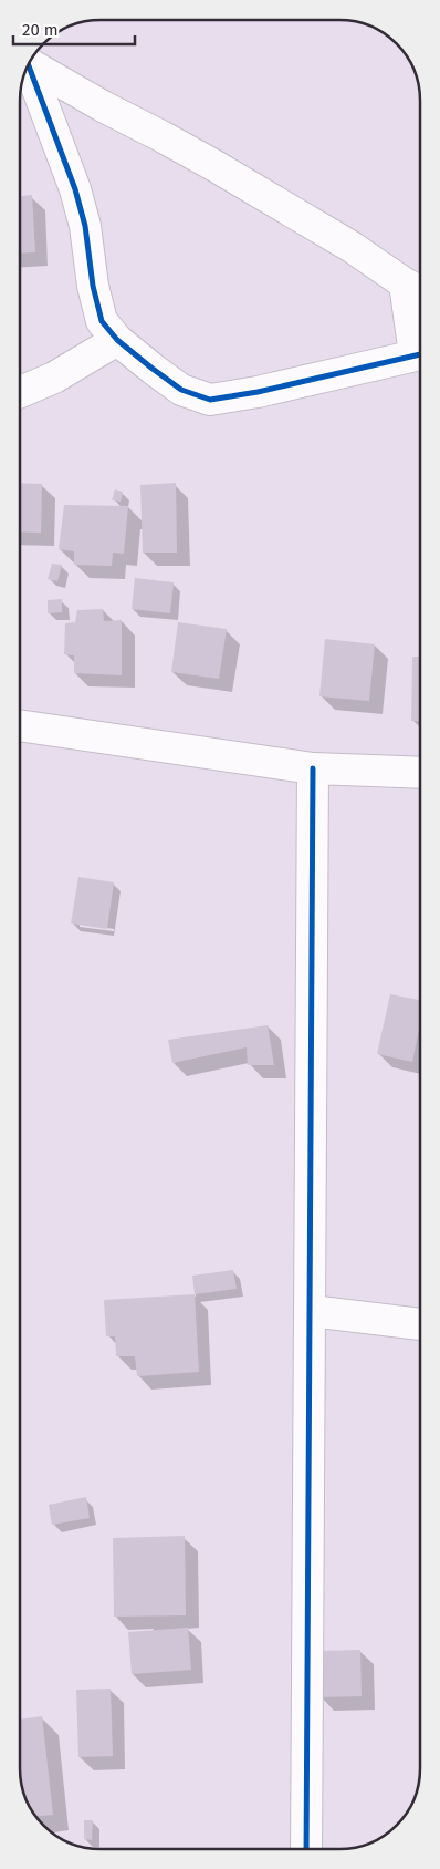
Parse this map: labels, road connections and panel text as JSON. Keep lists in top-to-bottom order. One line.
{"scale_bar":"20 m"}
